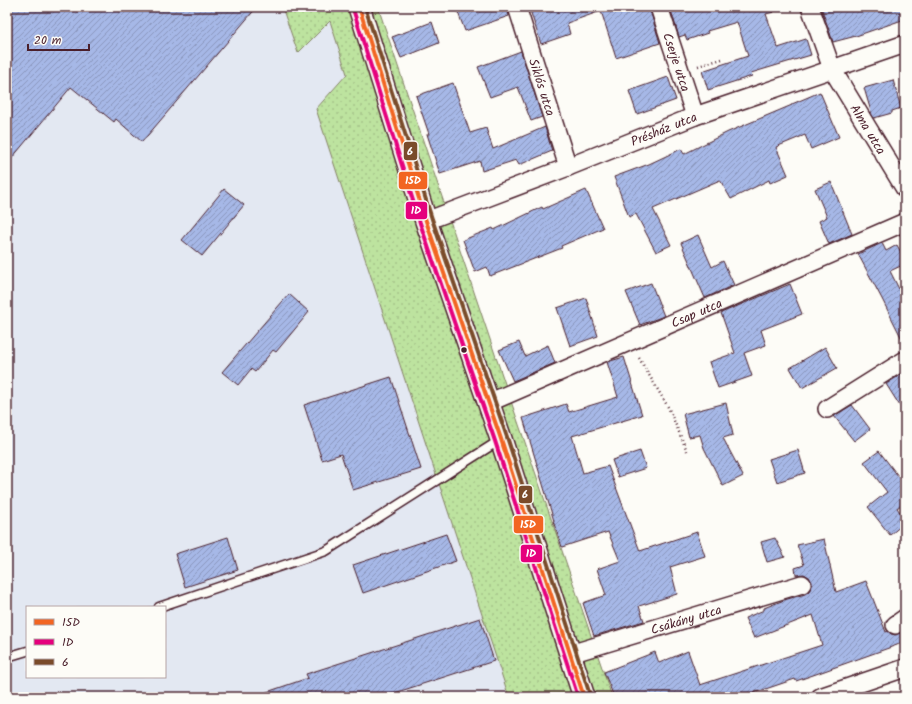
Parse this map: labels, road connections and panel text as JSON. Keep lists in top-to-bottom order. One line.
{"streets":{"street":["Cserje utca","Siklós utca","Présház utca","Alma utca","Csap utca","Csákány utca"]},"crossings":[["Cserje utca","Présház utca"],["Siklós utca","Présház utca"],["Présház utca","Alma utca"]],"lines":["transit line 15D","transit line 6","transit line 1D"],"legend":["15D","1D","6"],"scale_bar":"20 m"}
